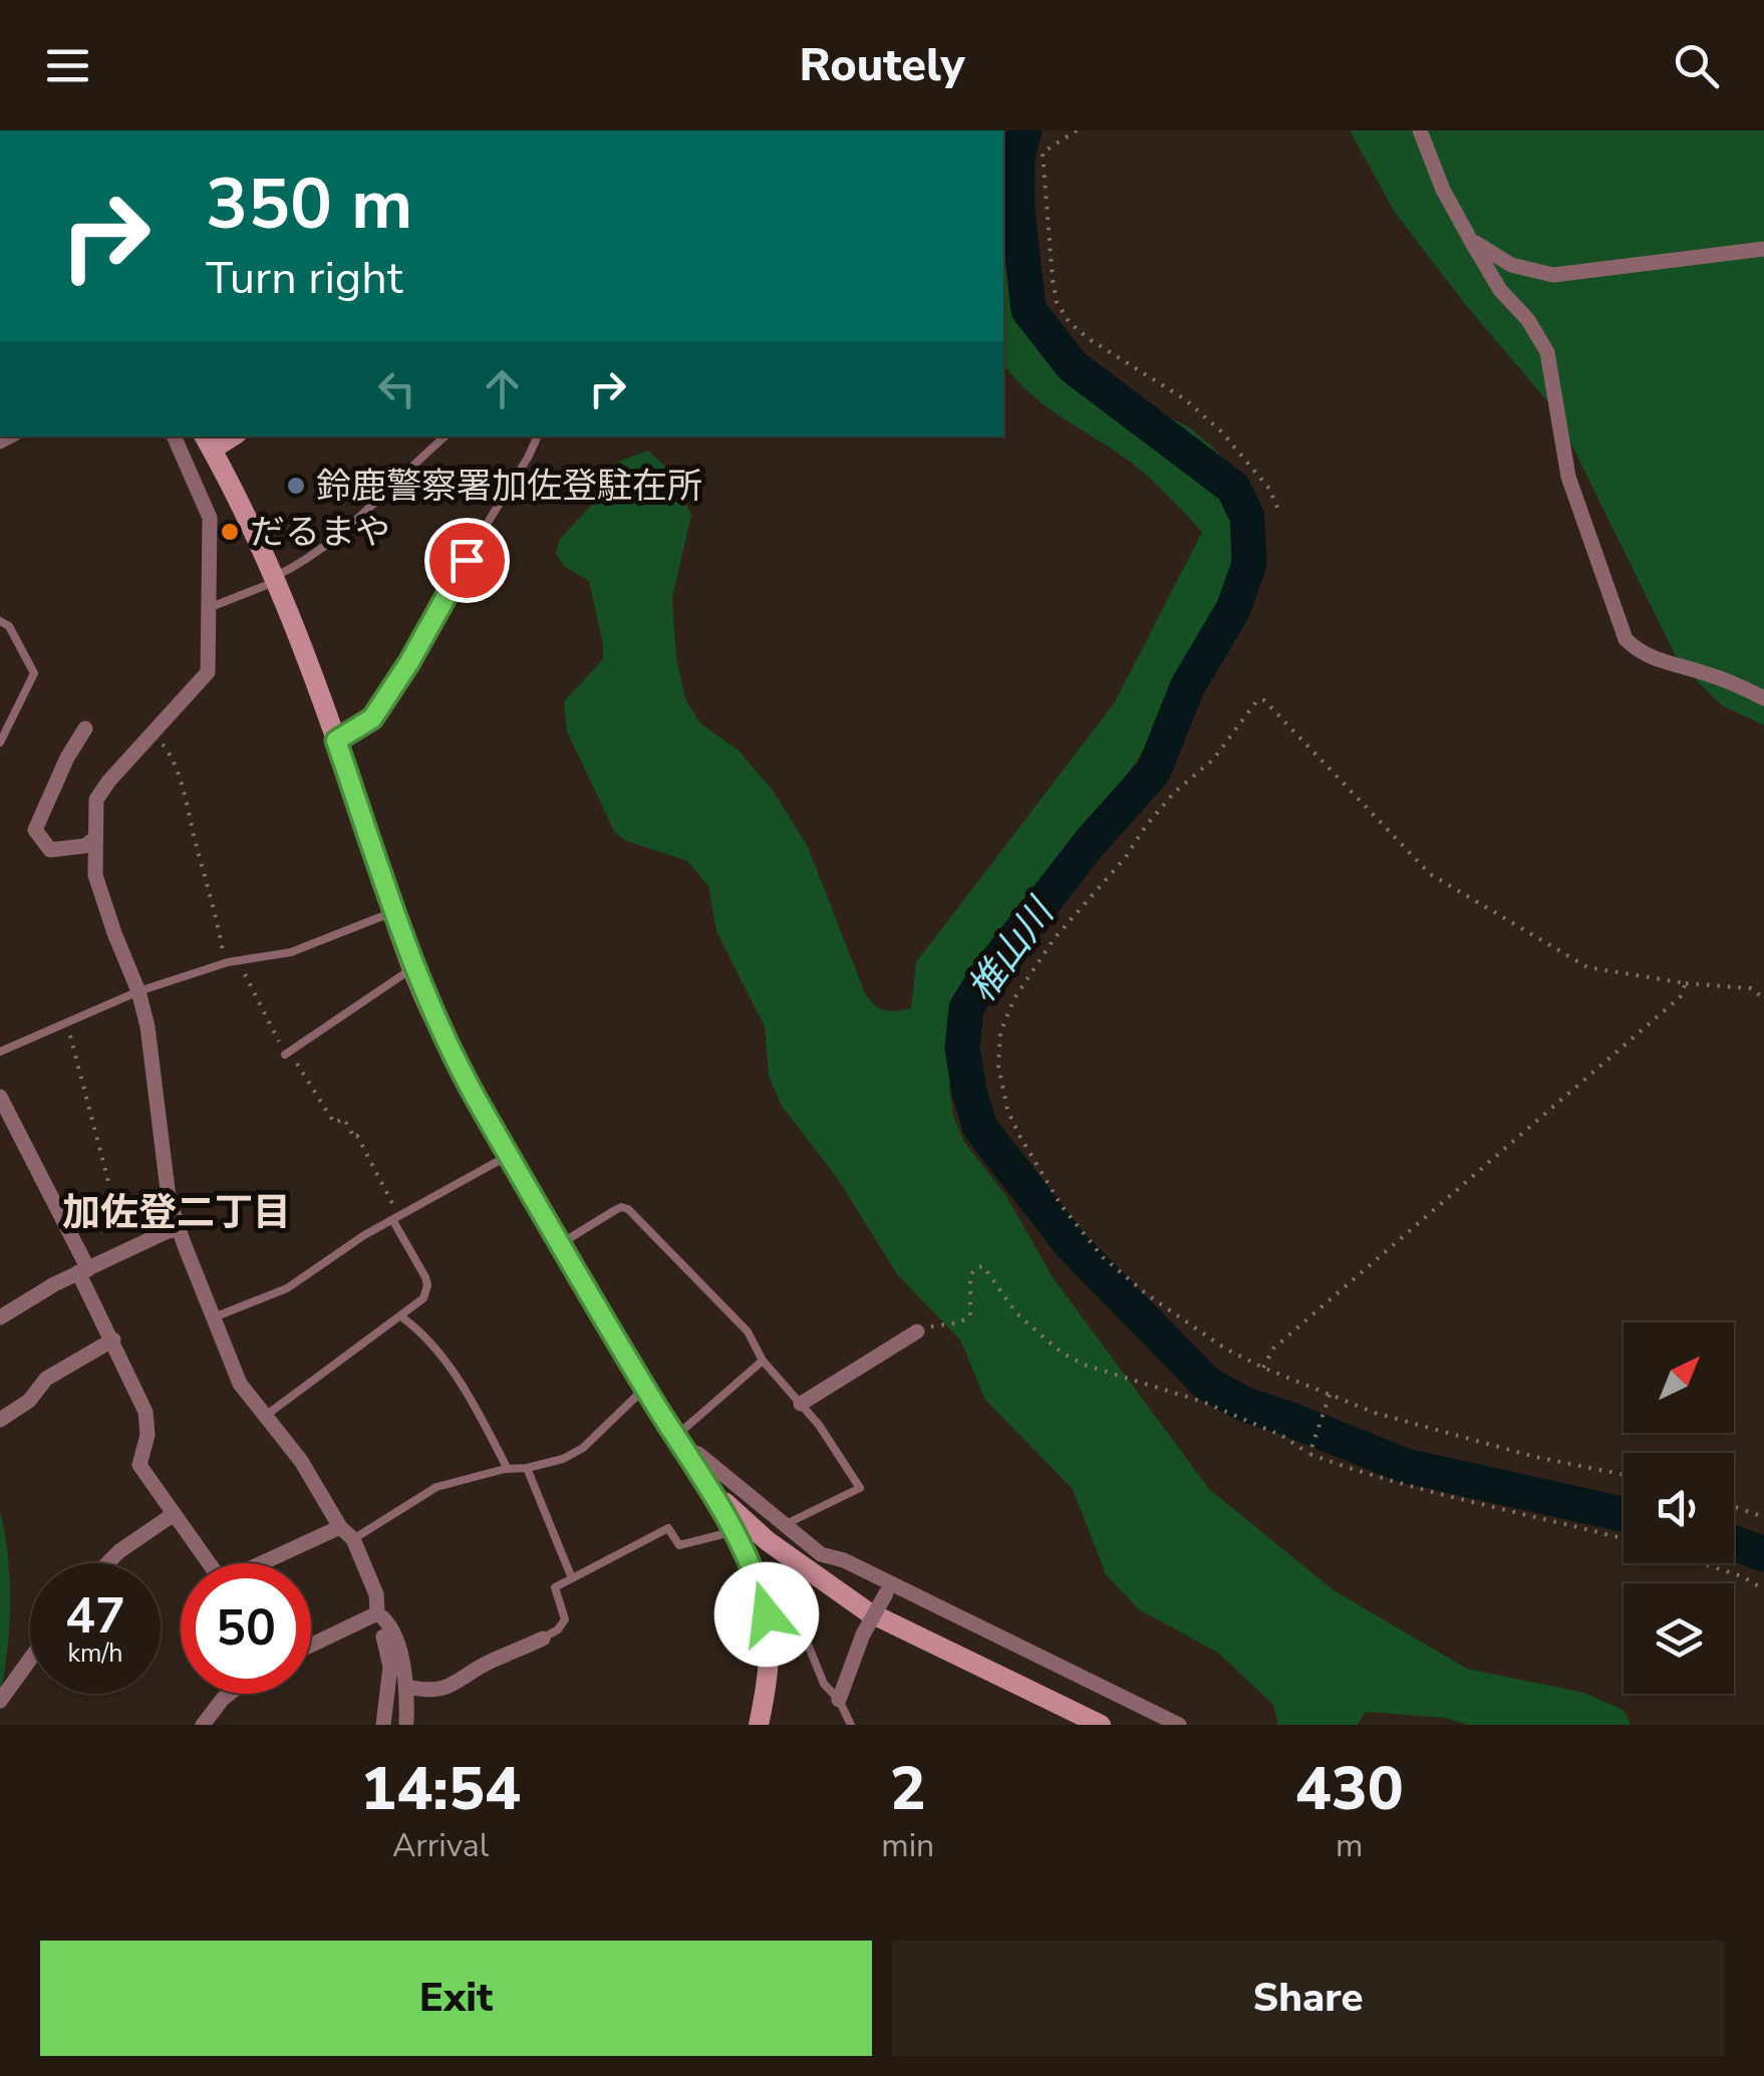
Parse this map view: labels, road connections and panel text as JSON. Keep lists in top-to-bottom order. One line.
{"districts":["加佐登二丁目"],"water":["椎山川"],"places":["鈴鹿警察署加佐登駐在所","だるまや"],"north":"top right","page":{"header":"Routely","turn":["350 m","Turn right"],"speed":"47 km/h","limit":"50","eta":["14:54","Arrival","2","min","430","m"],"buttons":["Exit","Share"]}}
